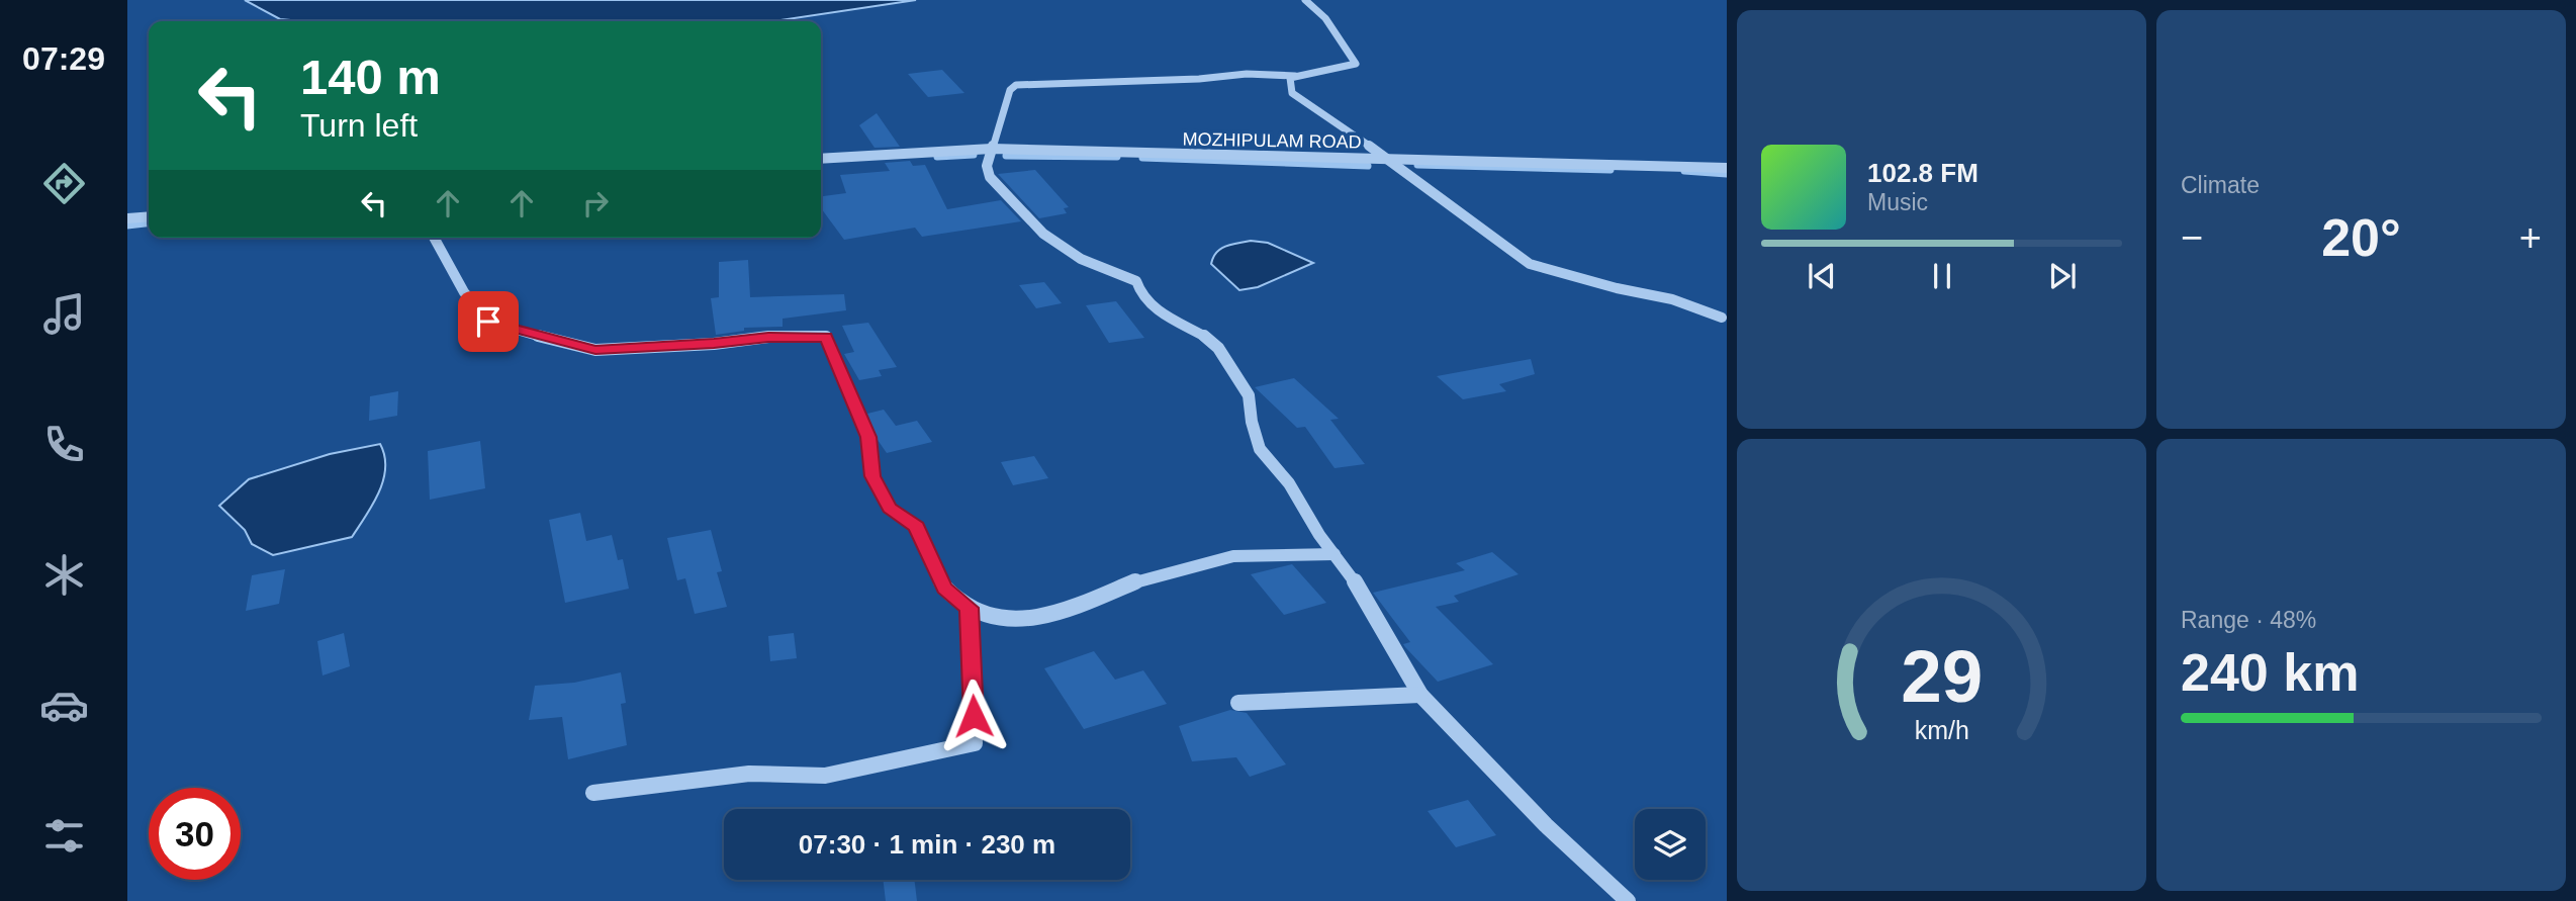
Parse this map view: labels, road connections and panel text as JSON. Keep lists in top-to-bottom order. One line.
{"streets":{"street":["MOZHIPULAM ROAD"]},"page":{"tabs":"07:29","tile":["Climate",["Range · 48%","240 km"]],"turn":["140 m","Turn left"],"song":["102.8 FM","Music"],"heat":["−","20°","+"],"limit":"30","trip":"07:30 · 1 min · 230 m","gauge":["29","km/h"]}}
